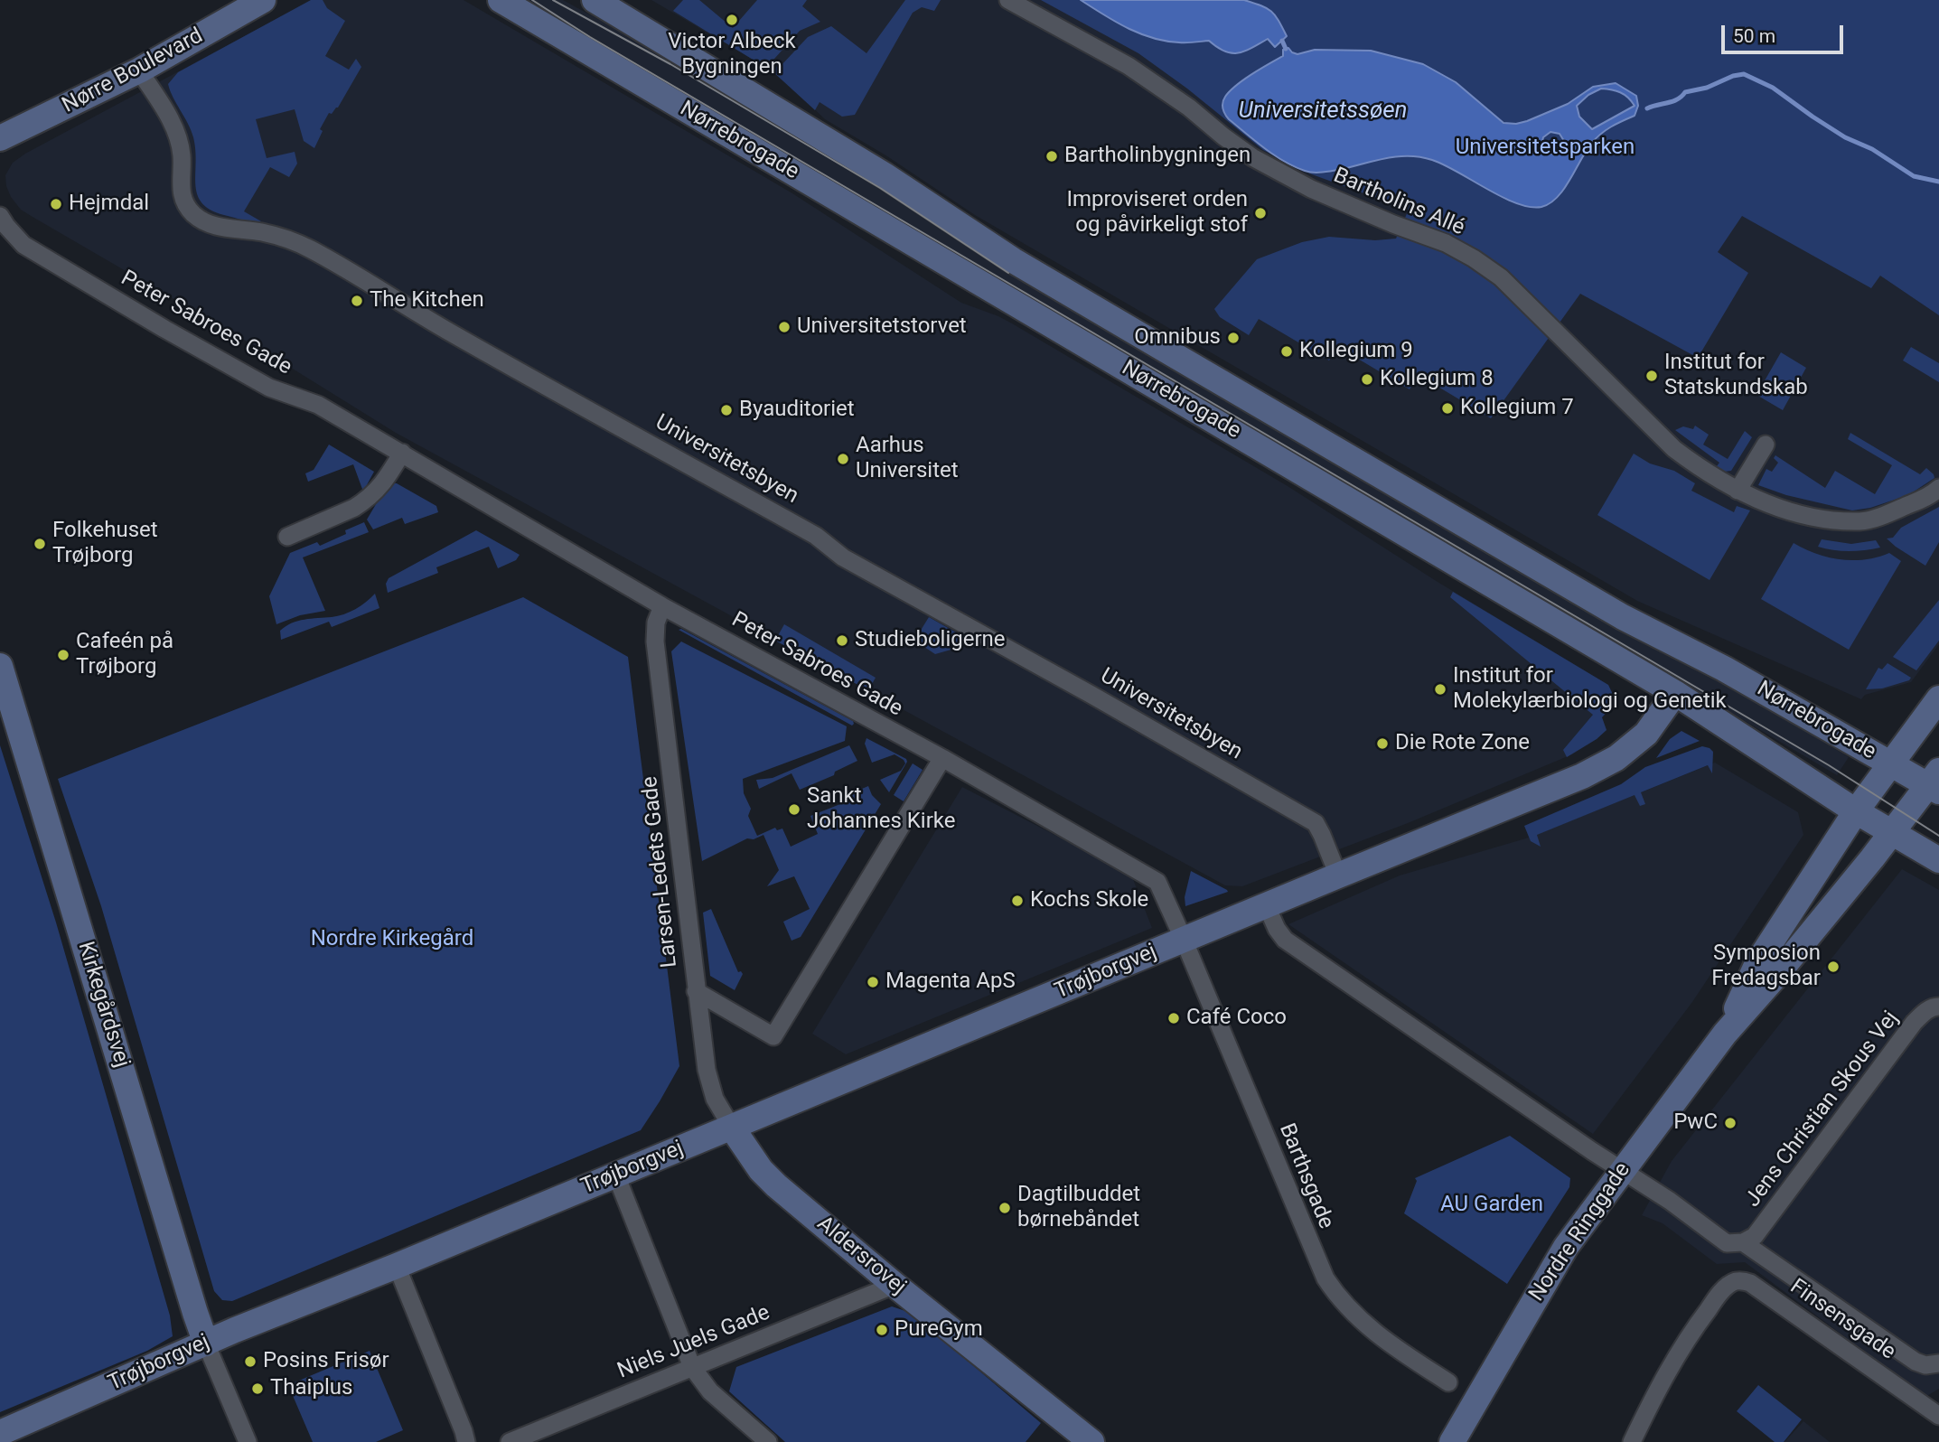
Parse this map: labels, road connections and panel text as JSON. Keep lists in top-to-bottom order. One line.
{"streets":{"street":["Nørre Boulevard","Nørrebrogade","Bartholins Allé","Peter Sabroes Gade","Universitetsbyen","Larsen-Ledets Gade","Trøjborgvej","Kirkegårdsvej","Jens Christian Skous Vej","Barthsgade","Nordre Ringgade","Aldersrovej","Finsensgade","Niels Juels Gade"]},"crossings":[["Nørre Boulevard","Universitetsbyen"],["Nørrebrogade","Trøjborgvej"],["Nørrebrogade","Nordre Ringgade"],["Peter Sabroes Gade","Larsen-Ledets Gade"],["Peter Sabroes Gade","Trøjborgvej"],["Peter Sabroes Gade","Barthsgade"],["Universitetsbyen","Trøjborgvej"],["Larsen-Ledets Gade","Trøjborgvej"],["Larsen-Ledets Gade","Aldersrovej"],["Trøjborgvej","Kirkegårdsvej"],["Trøjborgvej","Barthsgade"],["Trøjborgvej","Aldersrovej"],["Aldersrovej","Niels Juels Gade"]],"water":["Universitetssøen"],"parks":["Universitetsparken","Nordre Kirkegård","AU Garden"],"places":["Victor Albeck Bygningen","Bartholinbygningen","Hejmdal","Improviseret orden og påvirkeligt stof","The Kitchen","Universitetstorvet","Omnibus","Kollegium 9","Institut for Statskundskab","Kollegium 8","Kollegium 7","Byauditoriet","Aarhus Universitet","Folkehuset Trøjborg","Studieboligerne","Cafeén på Trøjborg","Institut for Molekylærbiologi og Genetik","Die Rote Zone","Sankt Johannes Kirke","Kochs Skole","Symposion Fredagsbar","Magenta ApS","Café Coco","PwC","Dagtilbuddet børnebåndet","PureGym","Posins Frisør","Thaiplus"],"scale_bar":"50 m"}
